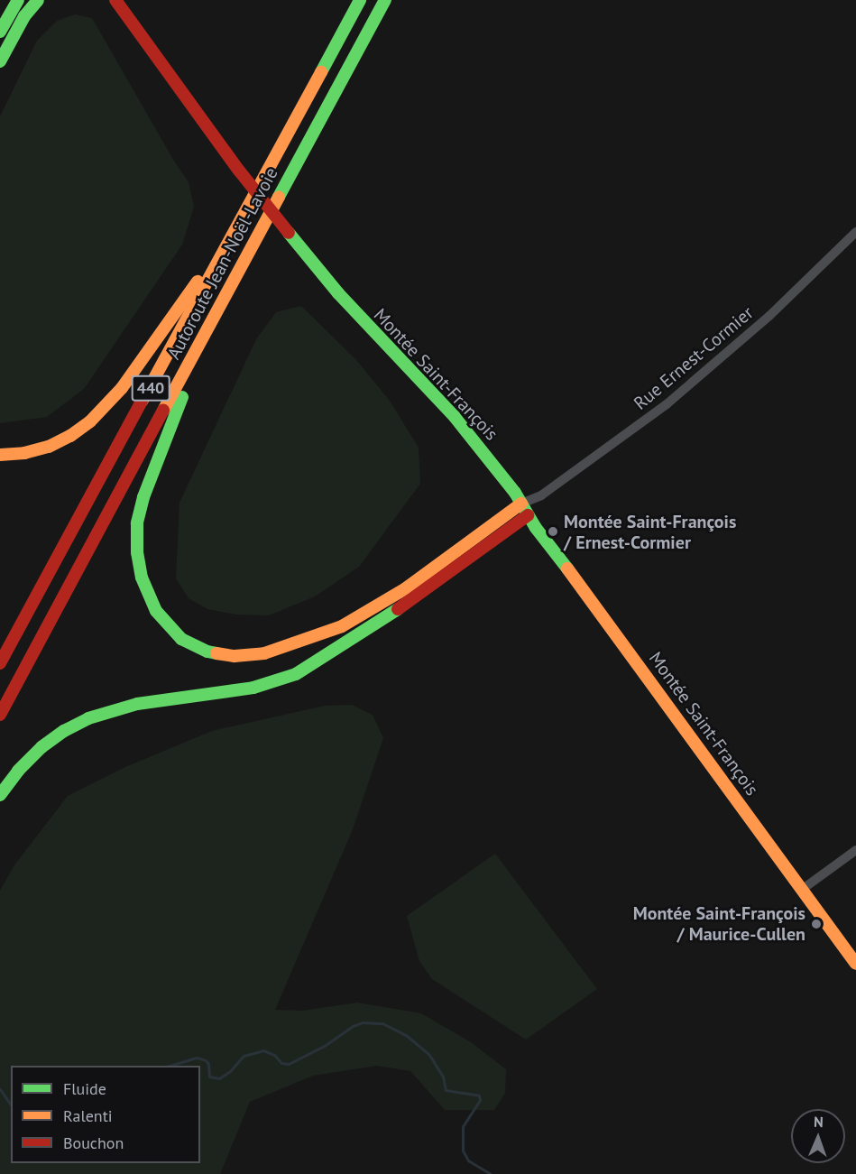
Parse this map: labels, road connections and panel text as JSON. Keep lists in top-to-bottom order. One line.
{"streets":{"main road":["Autoroute Jean-Noël-Lavoie","Montée Saint-François","440"],"street":["Rue Ernest-Cormier"]},"crossings":[["Rue Ernest-Cormier","Montée Saint-François"]],"places":["Montée Saint-François / Ernest-Cormier","Montée Saint-François / Maurice-Cullen"],"legend":["Fluide","Ralenti","Bouchon"],"north":"top"}
